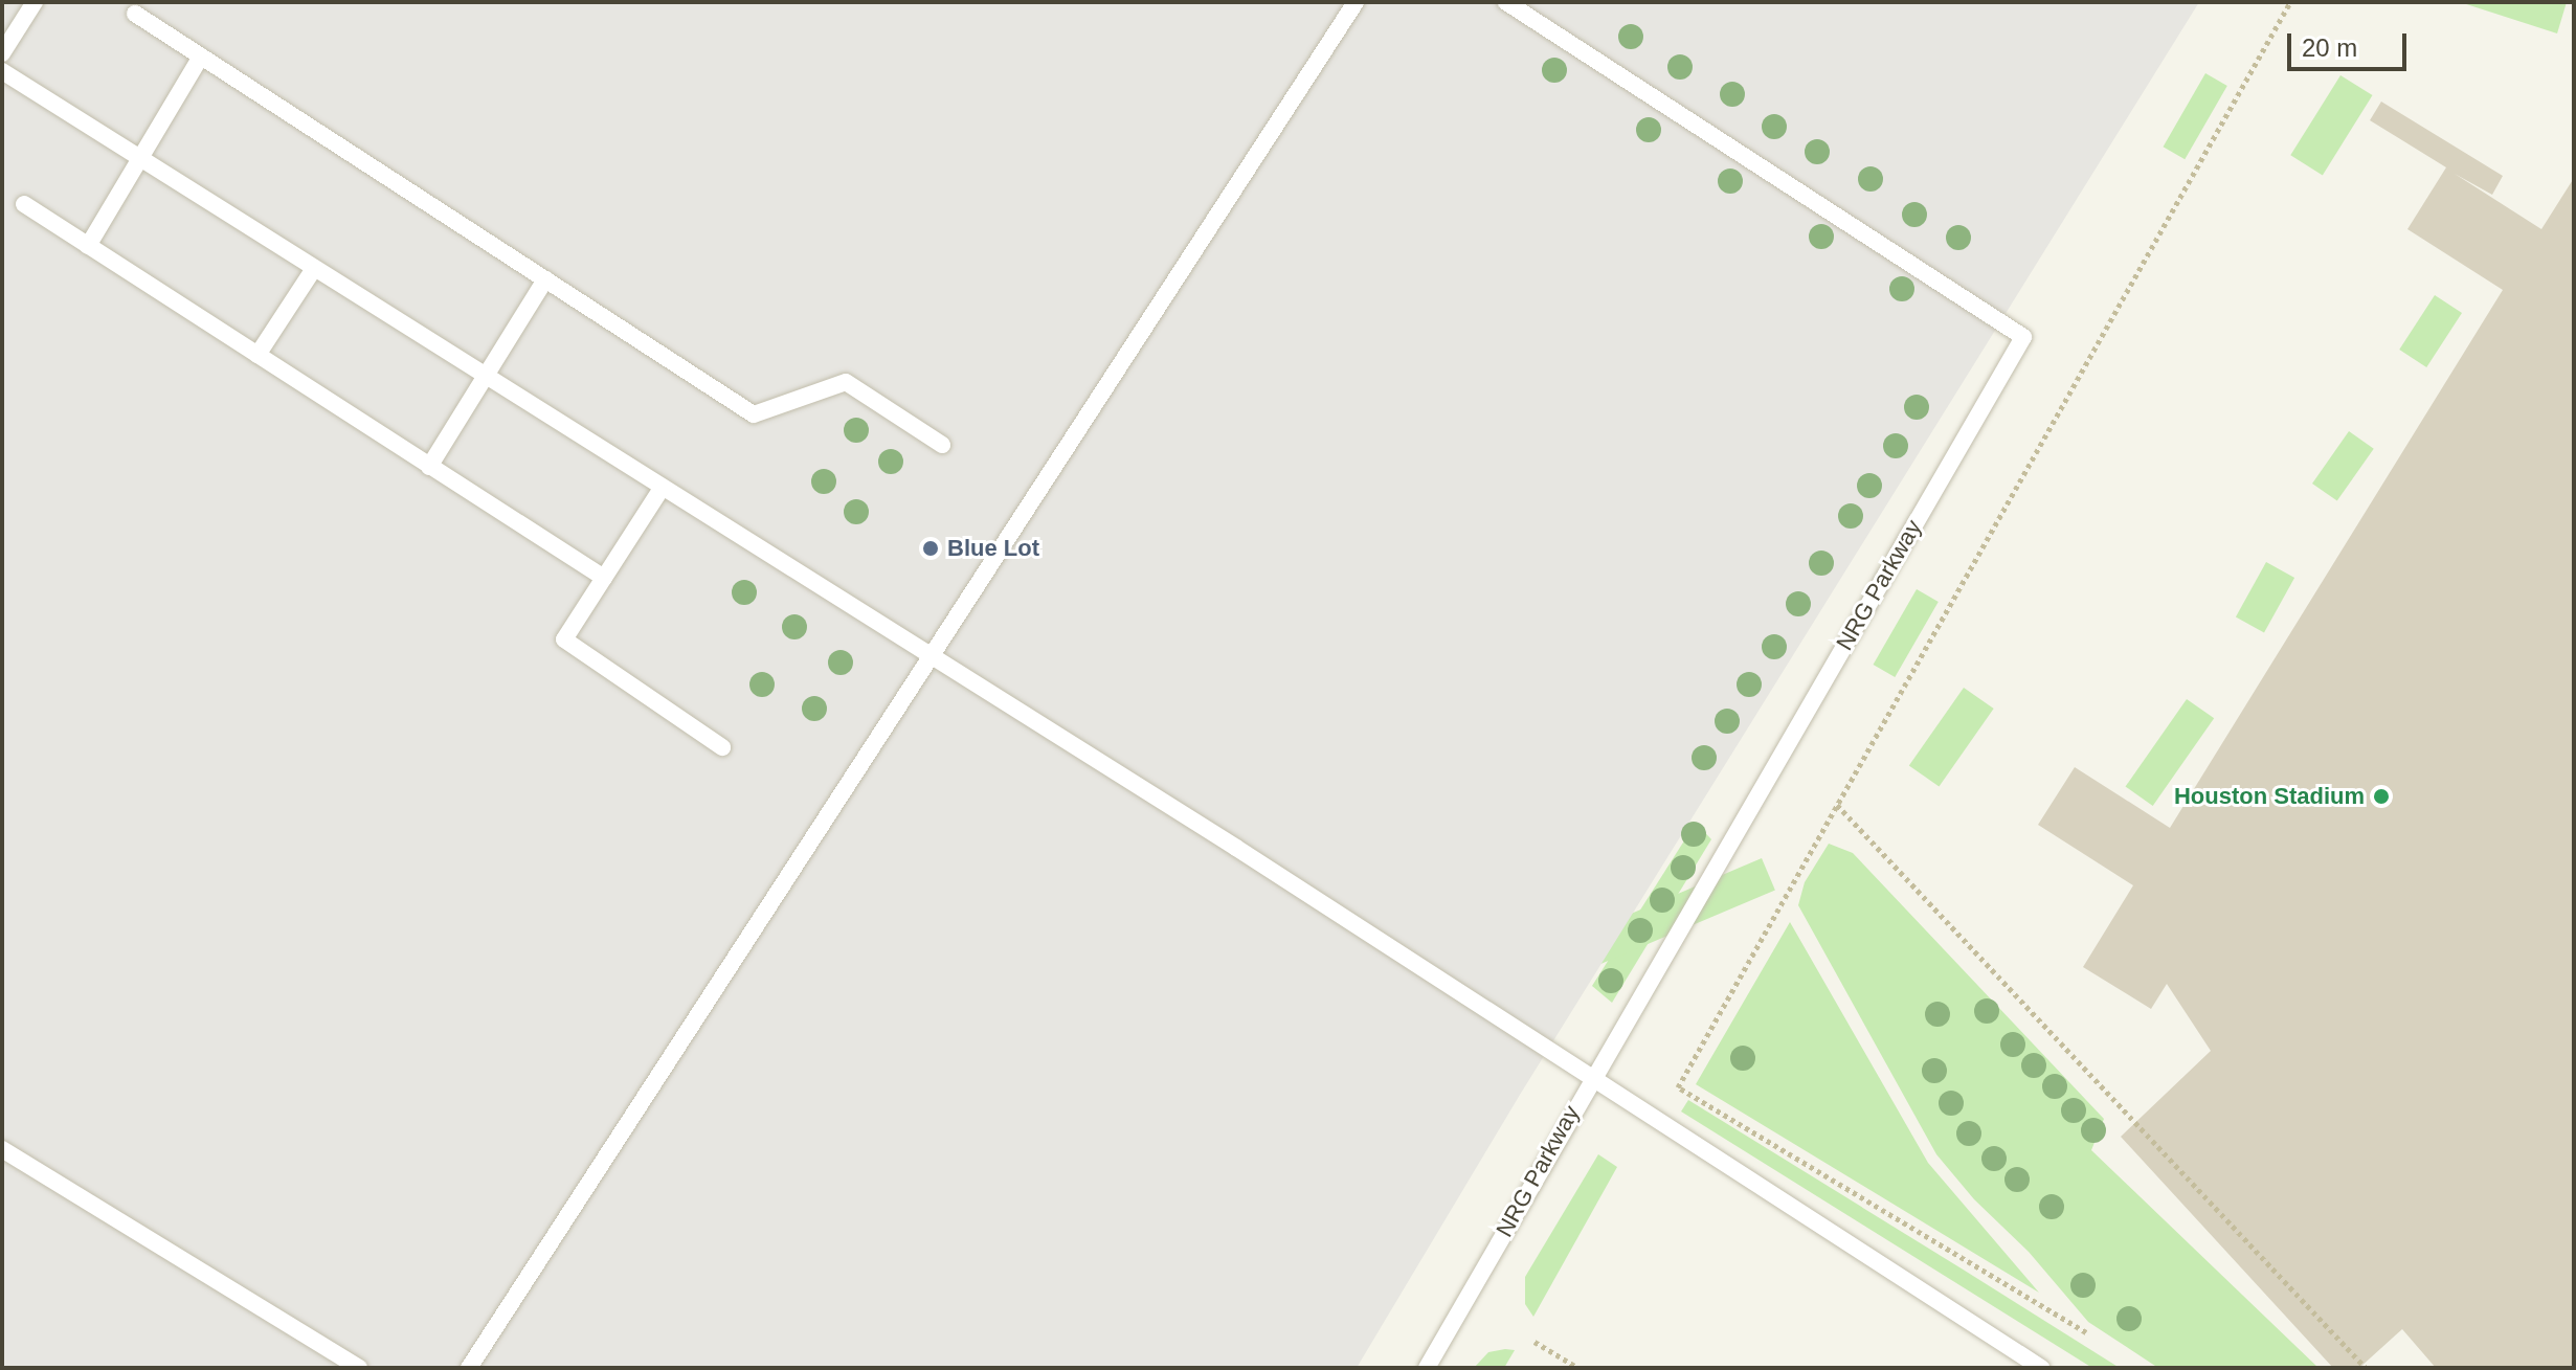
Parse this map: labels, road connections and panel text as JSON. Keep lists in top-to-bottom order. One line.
{"streets":{"lane":["NRG Parkway"]},"places":["Blue Lot","Houston Stadium"],"scale_bar":"20 m"}
